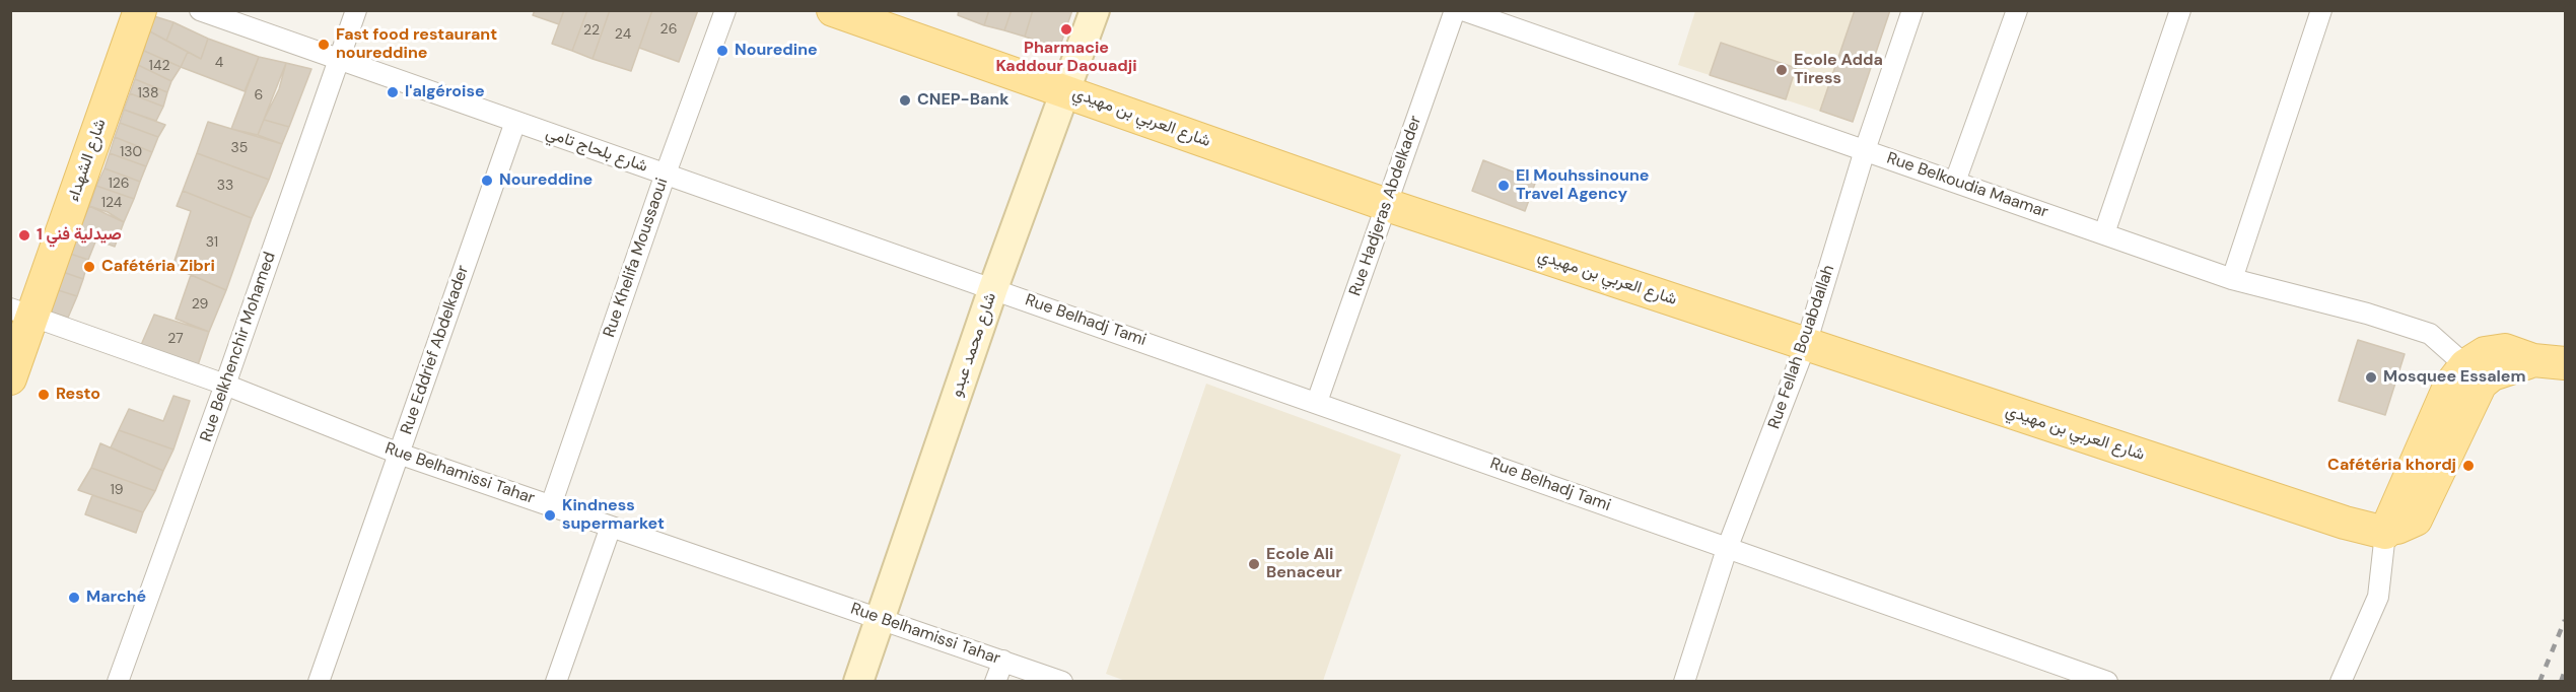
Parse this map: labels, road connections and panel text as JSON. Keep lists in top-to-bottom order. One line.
{"streets":{"main road":["شارع العربي بن مهيدي","شارع الشهداء"],"street":["شارع بلحاج تامي","Rue Belkoudia Maamar","Rue Hadjeras Abdelkader","Rue Khelifa Moussaoui","Rue Belhadj Tami","شارع محمد عبدو","Rue Belkhenchir Mohamed","Rue Fellah Bouabdallah","Rue Eddrief Abdelkader","Rue Belhamissi Tahar"]},"crossings":[["شارع العربي بن مهيدي","Rue Hadjeras Abdelkader"],["شارع العربي بن مهيدي","شارع محمد عبدو"],["شارع العربي بن مهيدي","Rue Fellah Bouabdallah"],["شارع بلحاج تامي","Rue Khelifa Moussaoui"],["شارع بلحاج تامي","Rue Belhadj Tami"],["شارع بلحاج تامي","شارع محمد عبدو"],["شارع بلحاج تامي","Rue Belkhenchir Mohamed"],["شارع بلحاج تامي","Rue Eddrief Abdelkader"],["شارع الشهداء","Rue Belhamissi Tahar"],["Rue Belkoudia Maamar","Rue Fellah Bouabdallah"],["Rue Hadjeras Abdelkader","Rue Belhadj Tami"],["Rue Khelifa Moussaoui","Rue Belhamissi Tahar"],["Rue Belhadj Tami","شارع محمد عبدو"],["Rue Belhadj Tami","Rue Fellah Bouabdallah"],["شارع محمد عبدو","Rue Belhamissi Tahar"],["Rue Belkhenchir Mohamed","Rue Belhamissi Tahar"],["Rue Eddrief Abdelkader","Rue Belhamissi Tahar"]],"places":["Pharmacie Kaddour Daouadji","Fast food restaurant noureddine","Nouredine","Ecole Adda Tiress","l'algéroise","CNEP-Bank","Noureddine","El Mouhssinoune Travel Agency","صيدلية فني 1","Cafétéria Zibri","Mosquee Essalem","Resto","Cafétéria khordj","Kindness supermarket","Ecole Ali Benaceur","Marché"],"house_numbers":["26","22","24","4","142","138","6","35","130","126","33","124","31","29","27","19"]}
